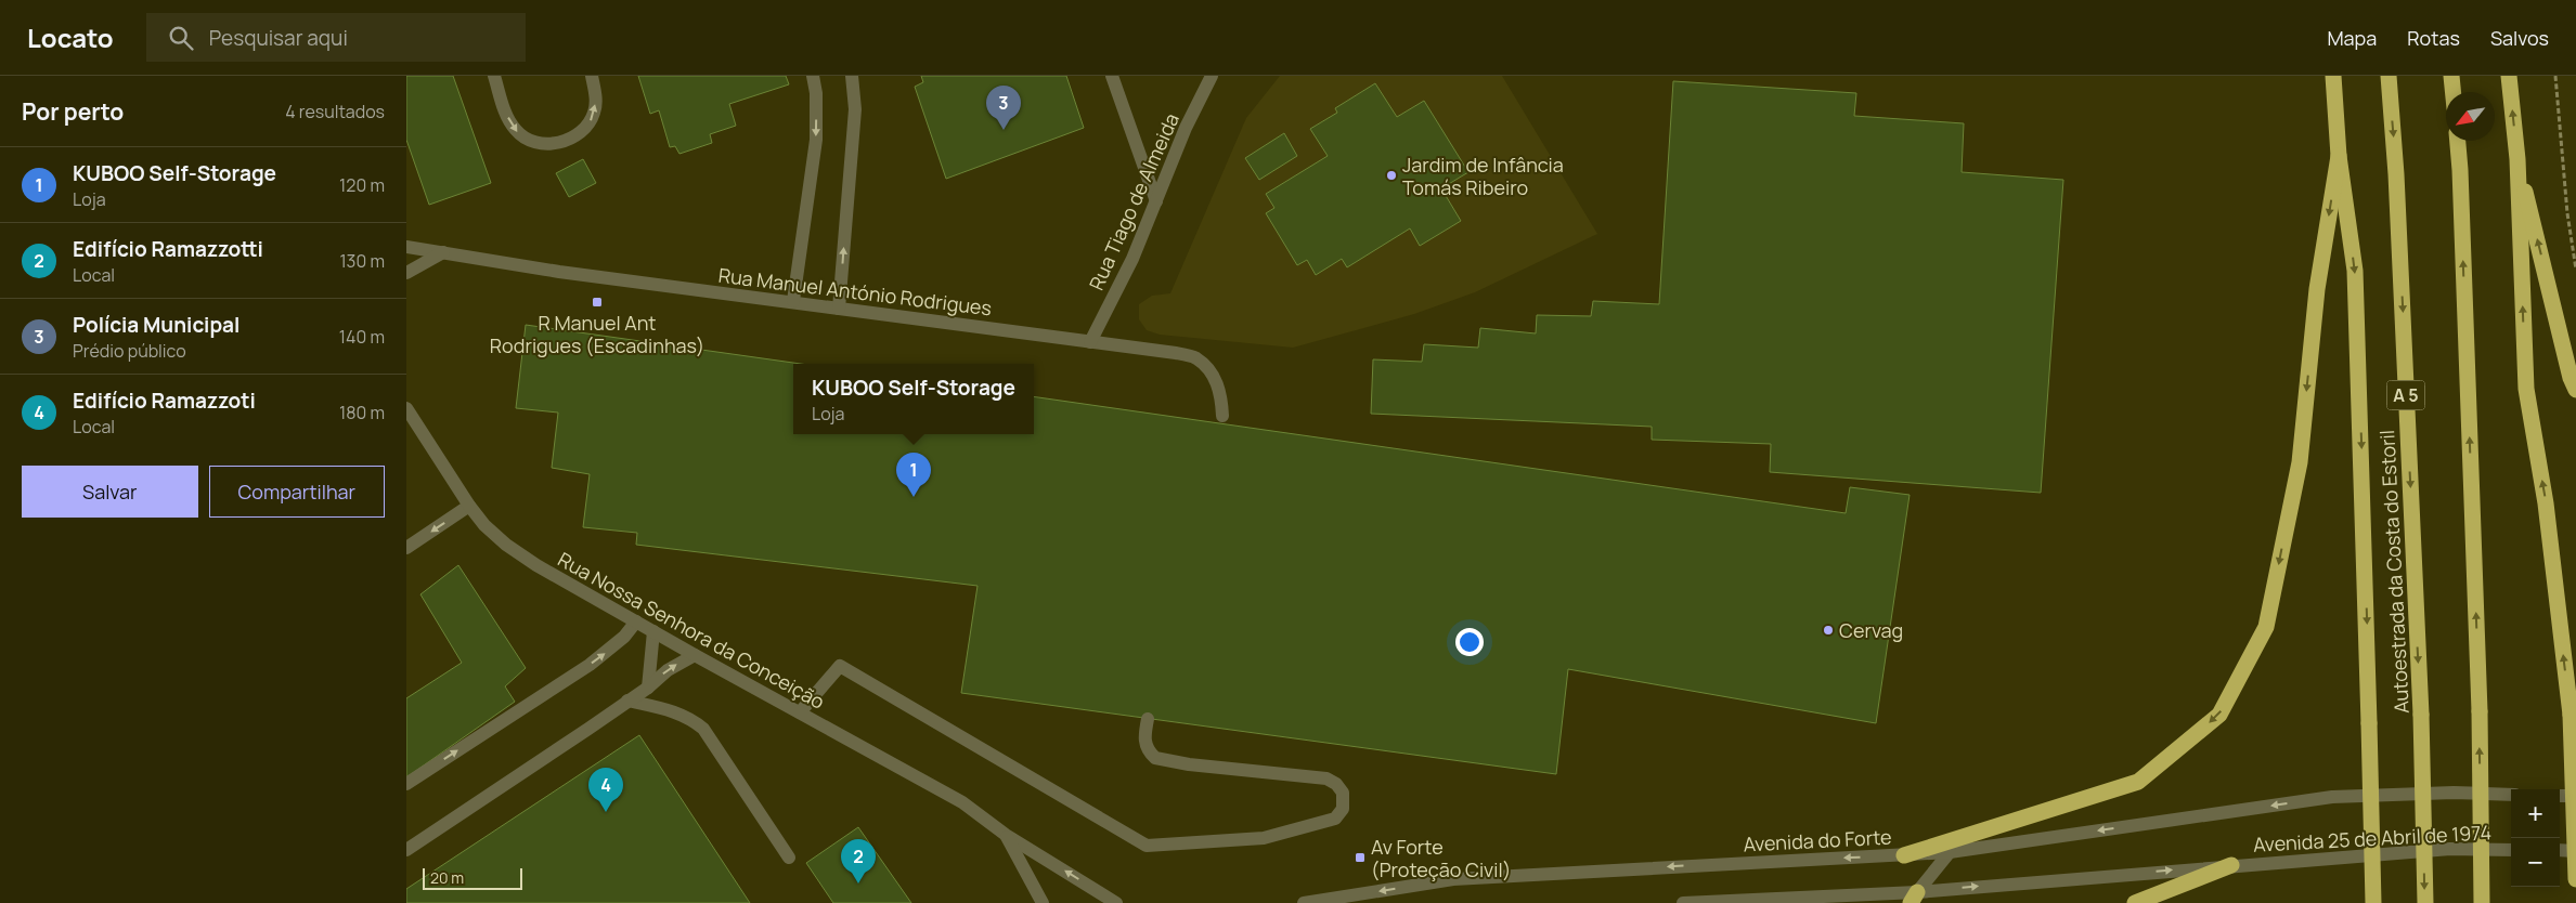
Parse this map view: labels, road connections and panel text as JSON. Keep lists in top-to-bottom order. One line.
{"streets":{"highway":["A 5","Autoestrada da Costa do Estoril"],"street":["Rua Tiago de Almeida","Rua Manuel António Rodrigues","Rua Nossa Senhora da Conceição","Avenida 25 de Abril de 1974","Avenida do Forte"]},"crossings":[["Rua Tiago de Almeida","Rua Manuel António Rodrigues"],["Avenida 25 de Abril de 1974","Avenida do Forte"]],"places":{"other":["Jardim de Infância Tomás Ribeiro","Cervag"],"transit":["R Manuel Ant Rodrigues (Escadinhas)","Av Forte (Proteção Civil)"]},"scale_bar":"20 m","north":"bottom left","page":{"header":"Locato","search":"Pesquisar aqui","nav":["Mapa","Rotas","Salvos"],"heading":["Por perto","4 resultados"],"pins":["3","1","4","2"],"list":[{"mark":"1","name":"KUBOO Self-Storage","note":"Loja","value":"120 m"},{"mark":"2","name":"Edifício Ramazzotti","note":"Local","value":"130 m"},{"mark":"3","name":"Polícia Municipal","note":"Prédio público","value":"140 m"},{"mark":"4","name":"Edifício Ramazzoti","note":"Local","value":"180 m"}],"popup":["KUBOO Self-Storage","Loja"],"buttons":["Salvar","Compartilhar"],"map_buttons":["+","−"],"scale":"20 m"}}
